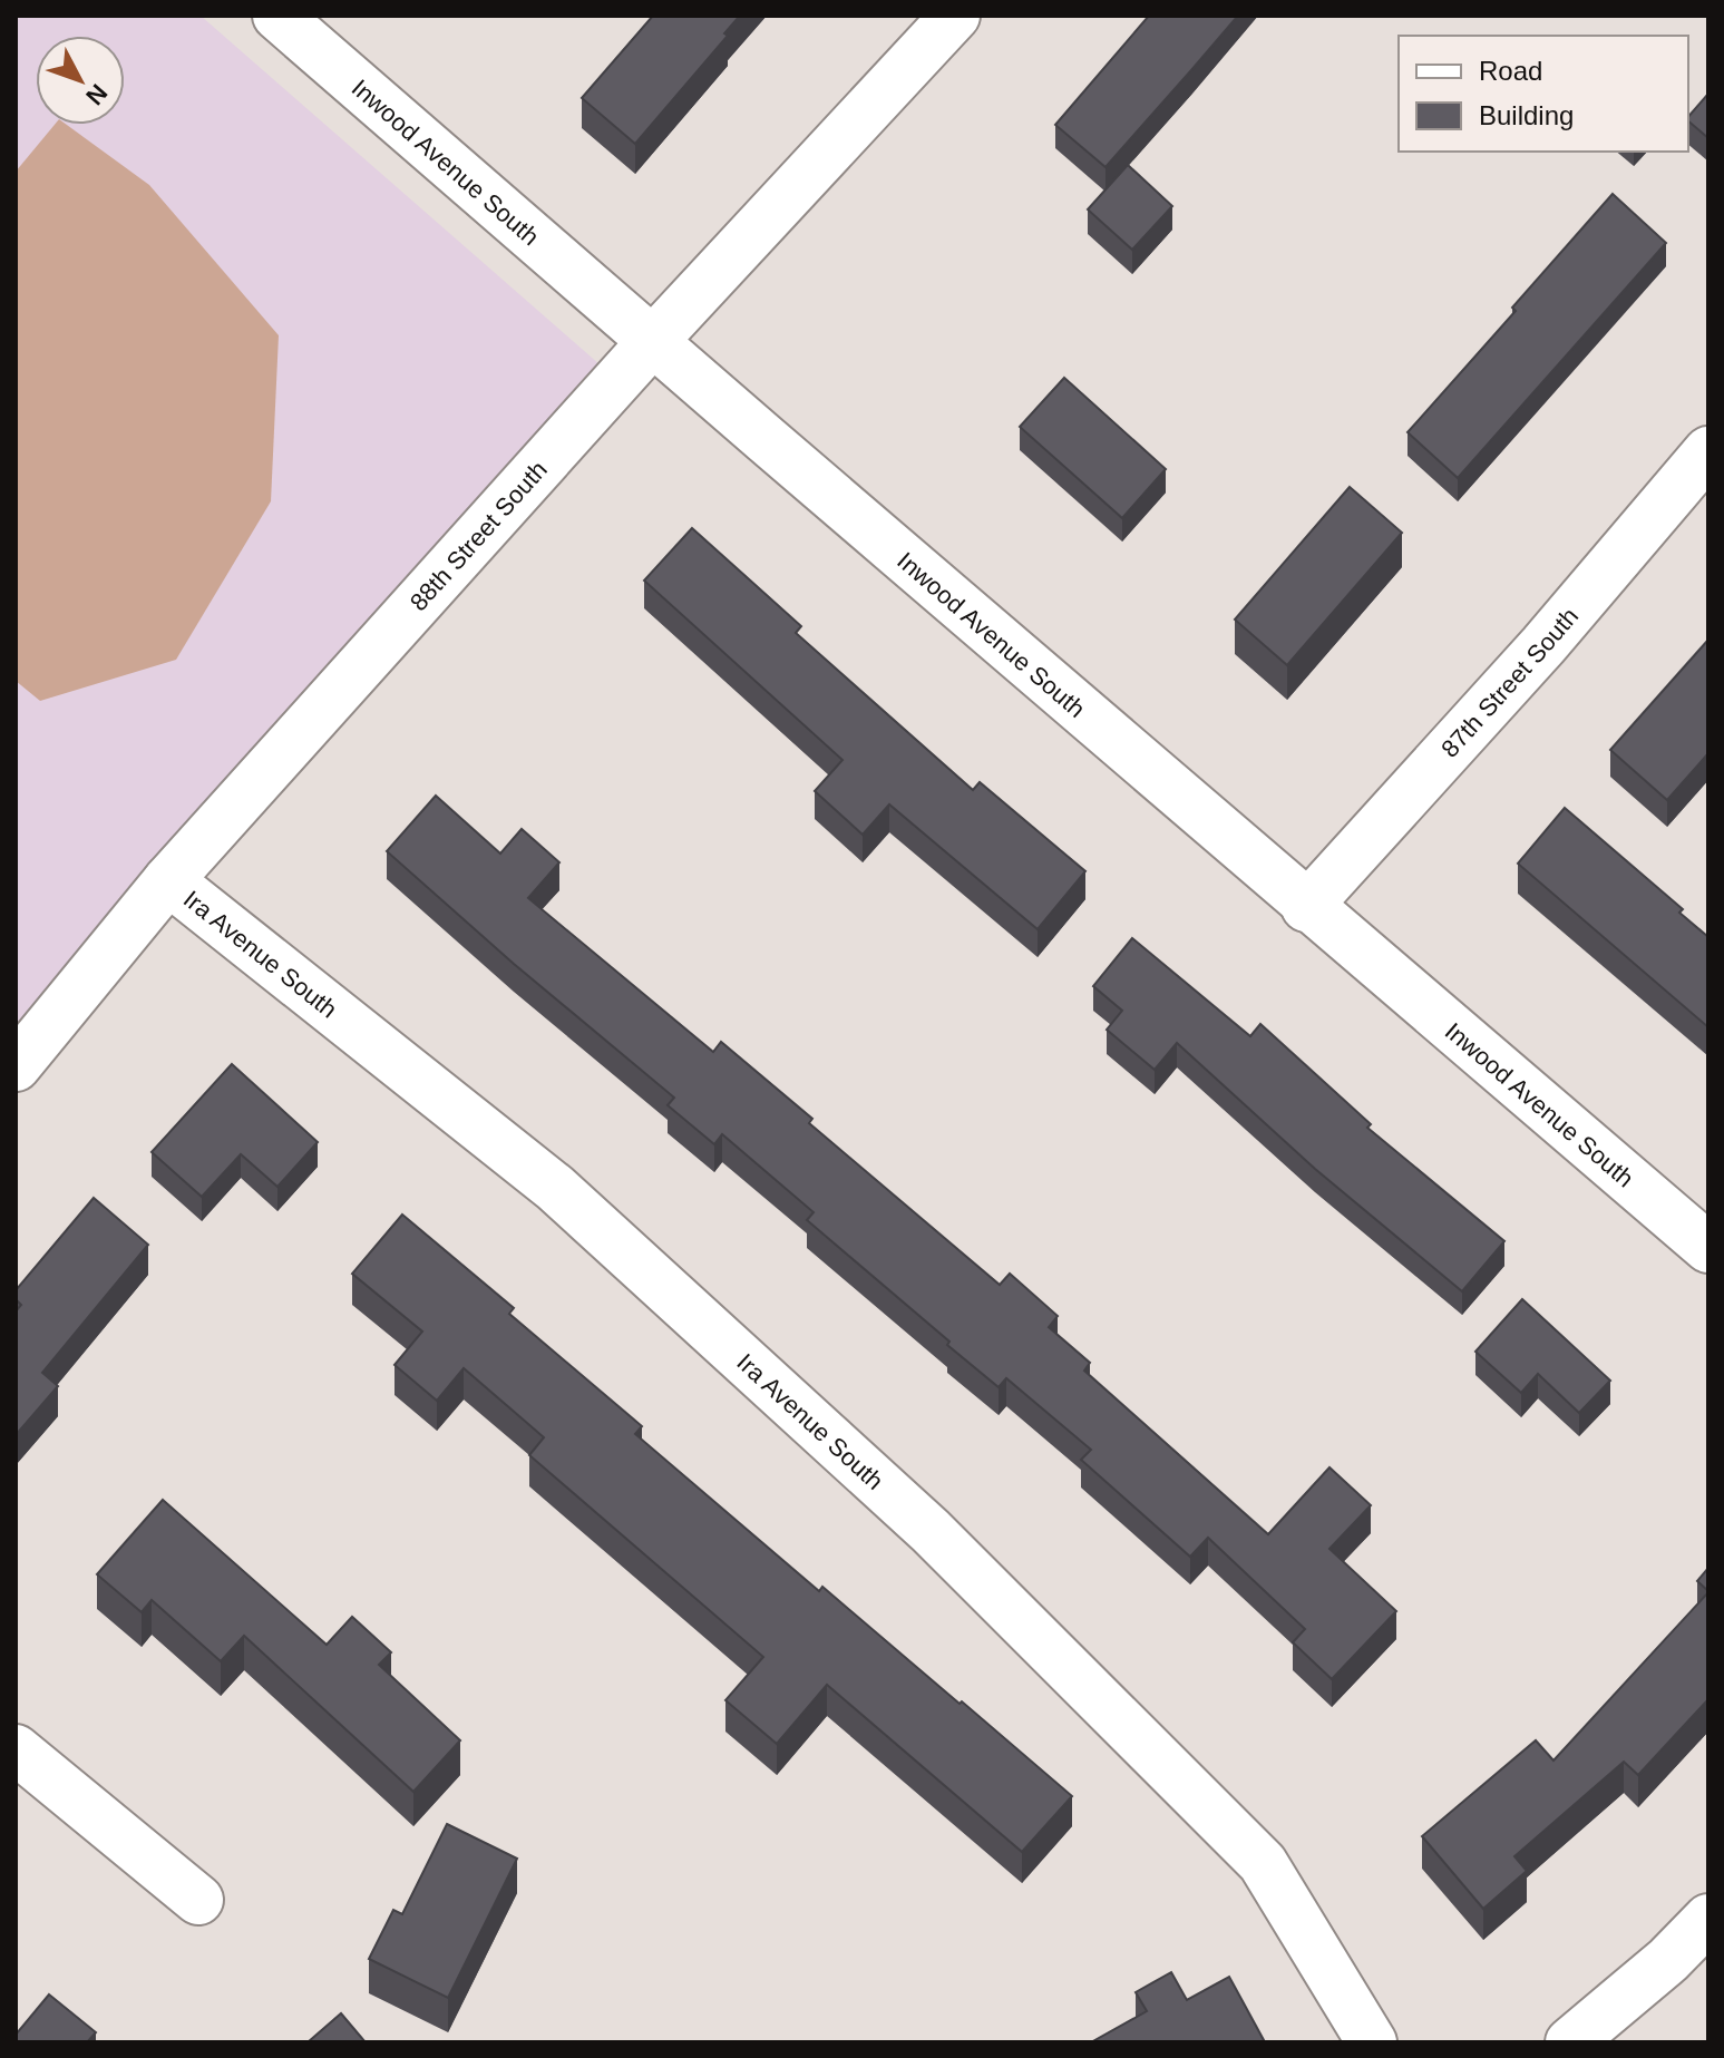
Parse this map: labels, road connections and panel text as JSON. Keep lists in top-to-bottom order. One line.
{"streets":{"street":["Inwood Avenue South","88th Street South","87th Street South","Ira Avenue South"]},"crossings":[["Inwood Avenue South","88th Street South"],["Inwood Avenue South","87th Street South"],["88th Street South","Ira Avenue South"]],"legend":["Road","Building"],"north":"bottom right"}
